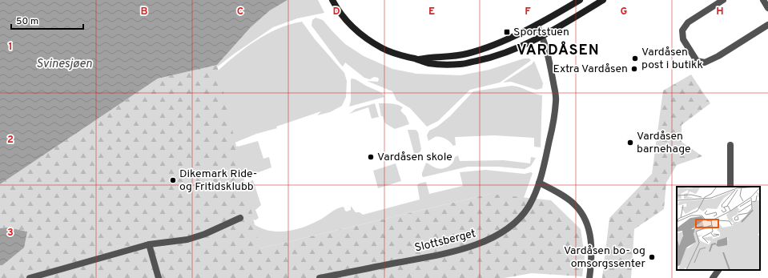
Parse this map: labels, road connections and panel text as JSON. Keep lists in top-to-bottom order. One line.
{"streets":{"street":["Slottsberget"]},"districts":["VARDÅSEN"],"water":["Svinesjøen"],"places":{"transit":["Sportstuen"],"other":["Vardåsen post i butikk","Extra Vardåsen","Vardåsen barnehage","Vardåsen skole","Dikemark Ride- og Fritidsklubb","Vardåsen bo- og omsorgssenter"]},"scale_bar":"50 m","grid":{"columns":["B","C","D","E","F","G","H"],"rows":["1","2","3"]}}
